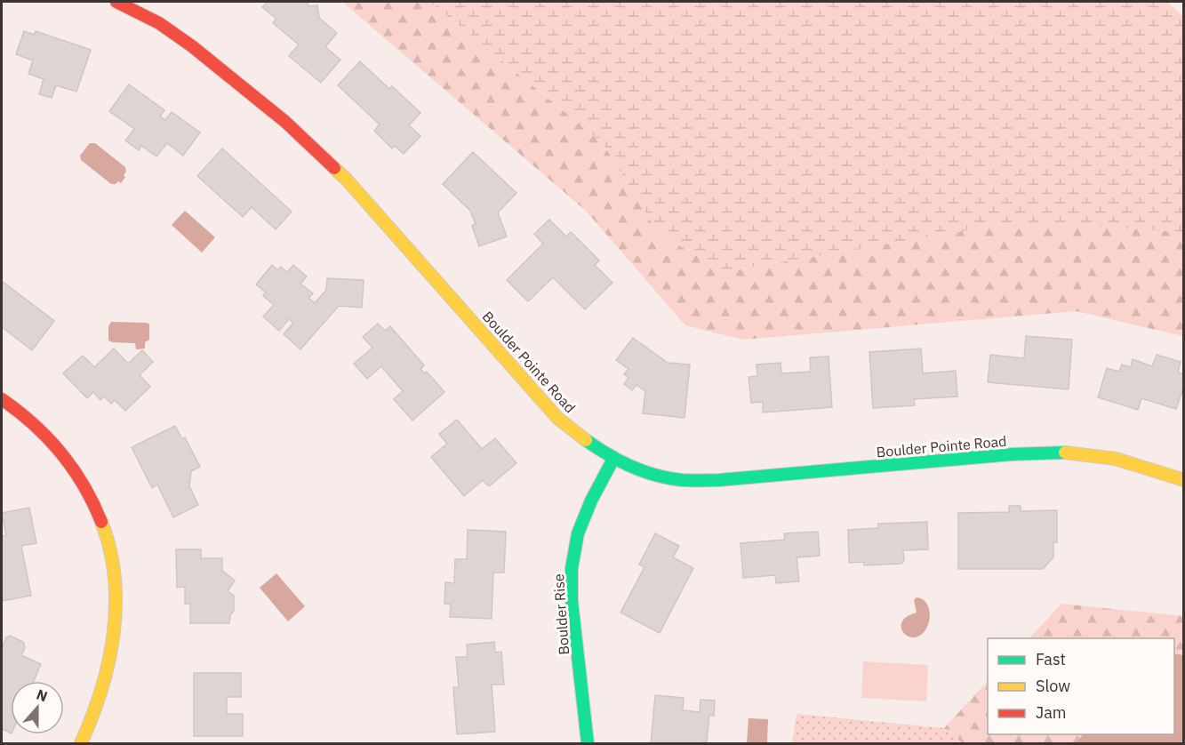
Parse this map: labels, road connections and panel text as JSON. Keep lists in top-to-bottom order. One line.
{"streets":{"street":["Boulder Pointe Road","Boulder Rise"]},"crossings":[["Boulder Pointe Road","Boulder Rise"]],"legend":["Fast","Slow","Jam"],"north":"top"}
